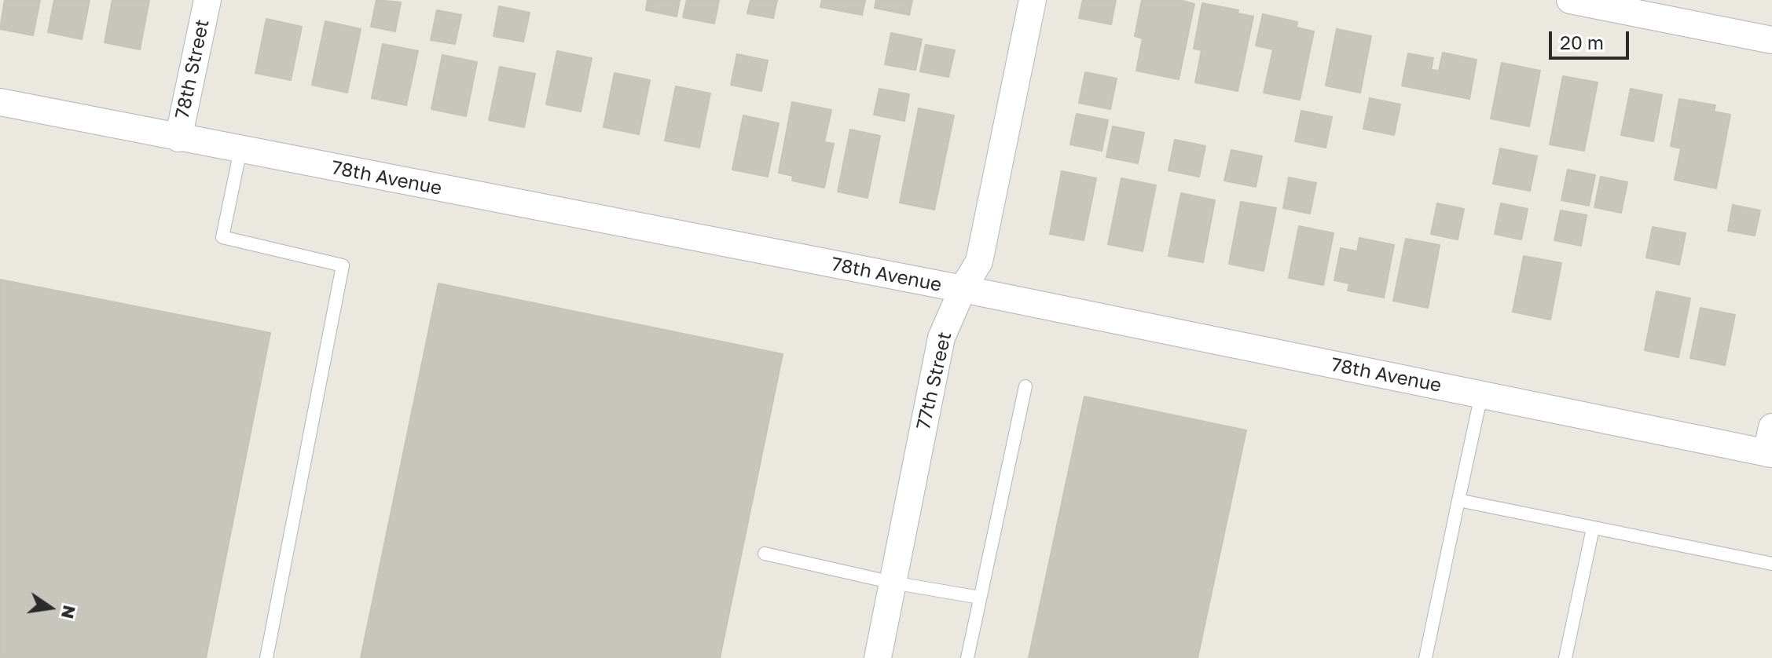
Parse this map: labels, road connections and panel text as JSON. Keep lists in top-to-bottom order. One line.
{"streets":{"street":["78th Street","78th Avenue","77th Street"]},"crossings":[["78th Street","78th Avenue"],["78th Avenue","77th Street"]],"scale_bar":"20 m","north":"right"}
